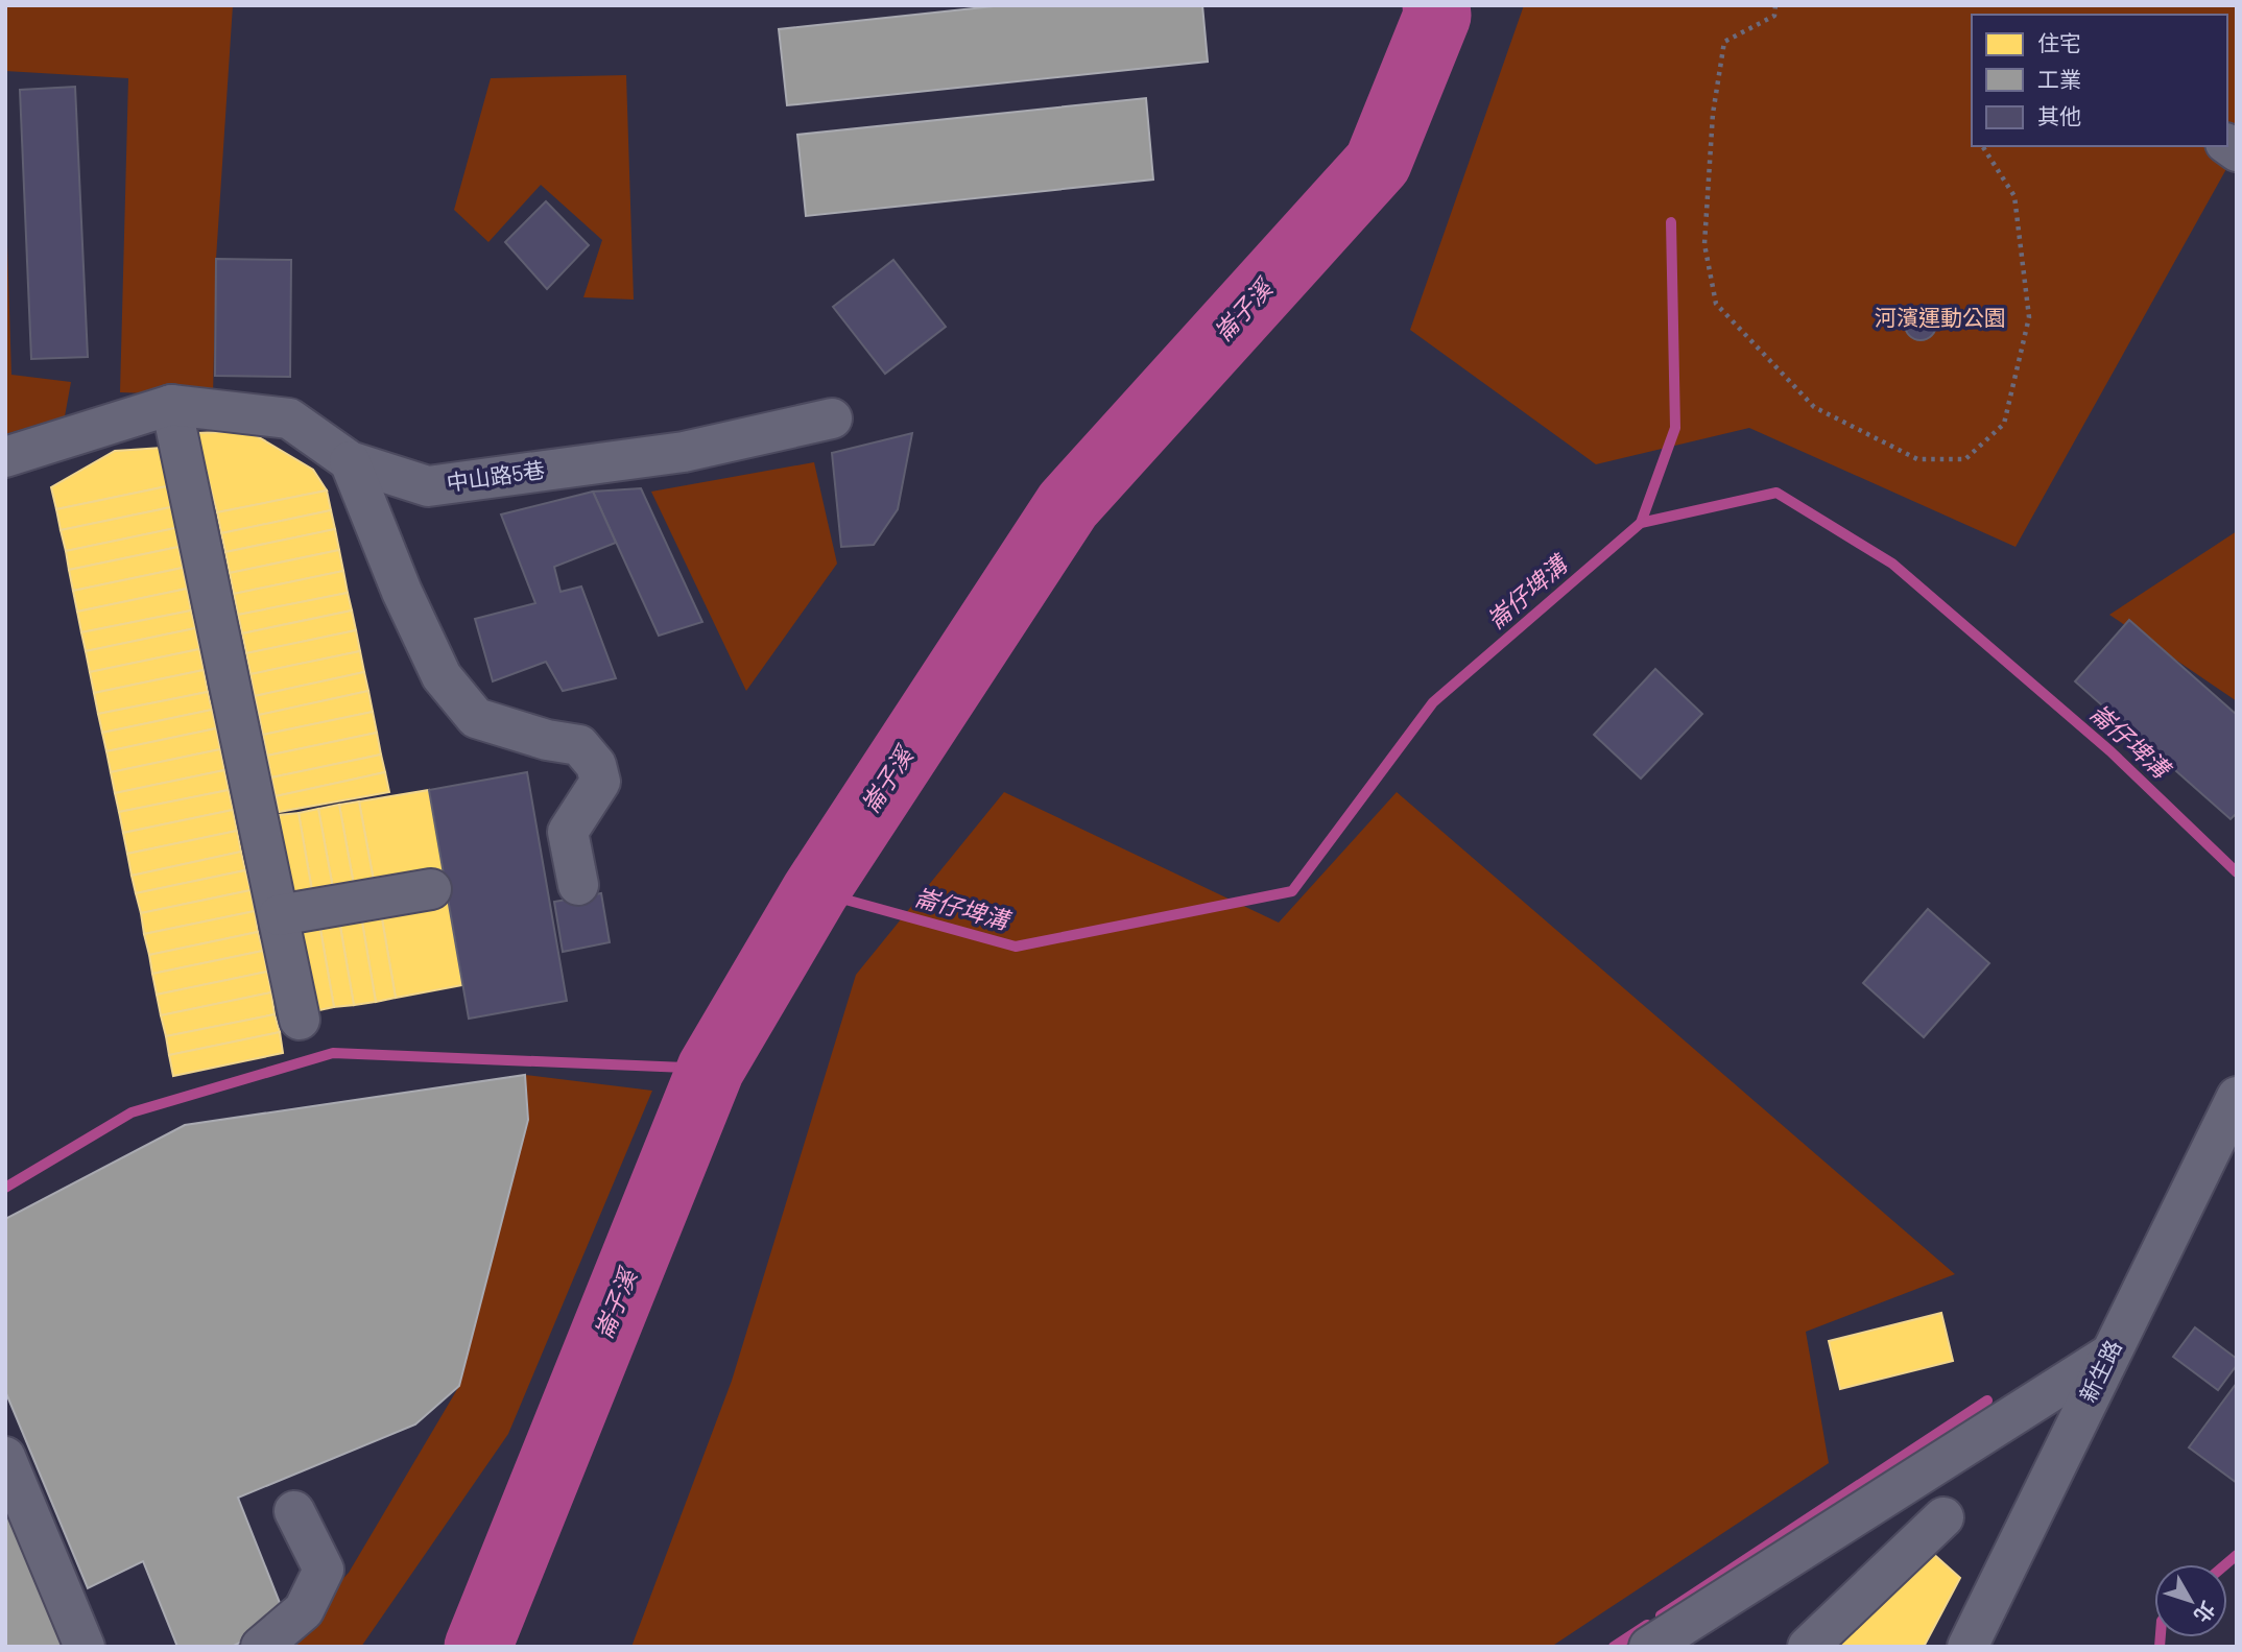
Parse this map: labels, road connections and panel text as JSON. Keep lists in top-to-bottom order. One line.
{"streets":{"street":["中山路5巷","新生路"]},"water":["崙子溪","崙仔埤溝"],"parks":["河濱運動公園"],"legend":["住宅","工業","其他"],"north":"bottom right"}
